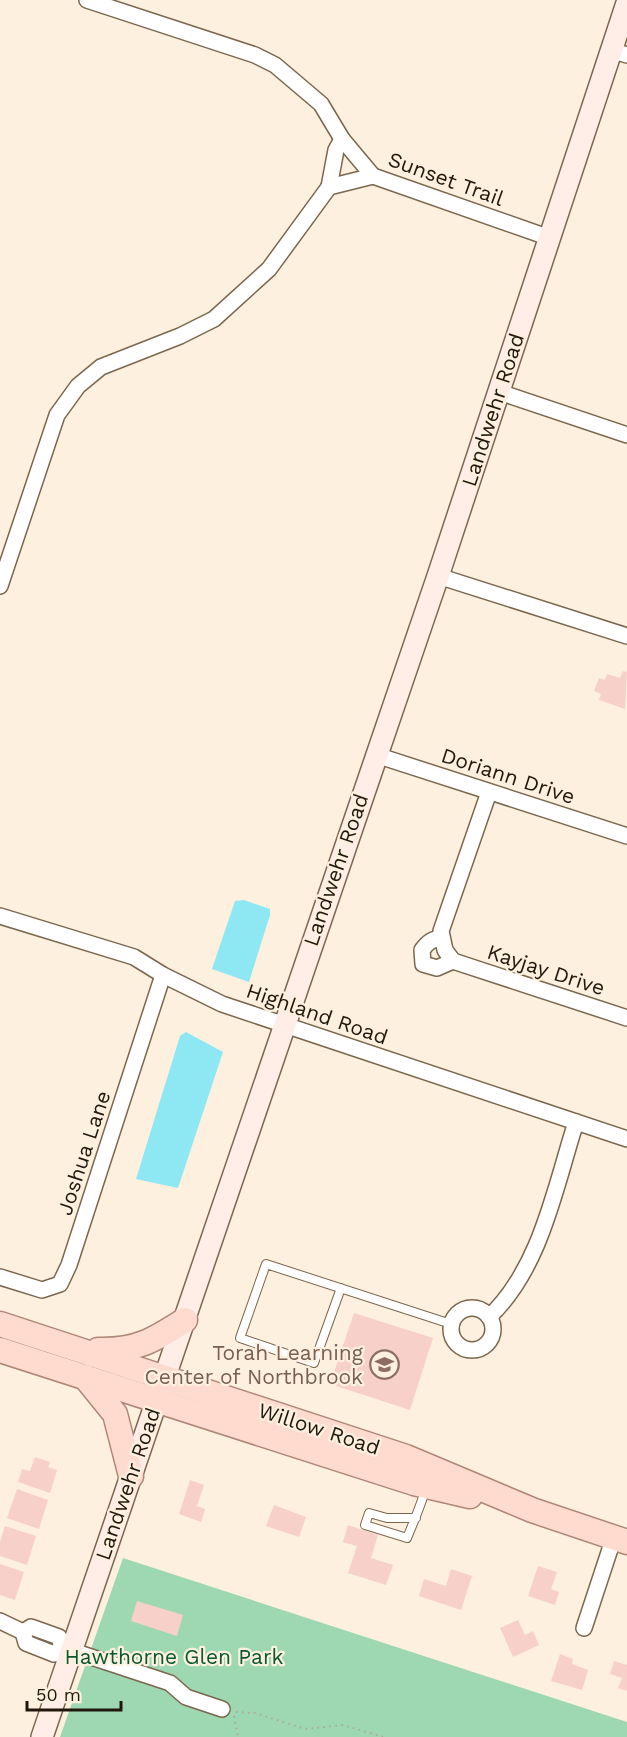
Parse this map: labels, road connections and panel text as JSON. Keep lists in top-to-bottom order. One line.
{"streets":{"main road":["Landwehr Road","Willow Road"],"street":["Sunset Trail","Doriann Drive","Kayjay Drive","Highland Road","Joshua Lane"]},"crossings":[["Sunset Trail","Landwehr Road"],["Landwehr Road","Doriann Drive"],["Landwehr Road","Highland Road"],["Landwehr Road","Willow Road"],["Highland Road","Joshua Lane"]],"parks":["Hawthorne Glen Park"],"places":{"school or university":["Torah Learning Center of Northbrook"]},"scale_bar":"50 m"}
